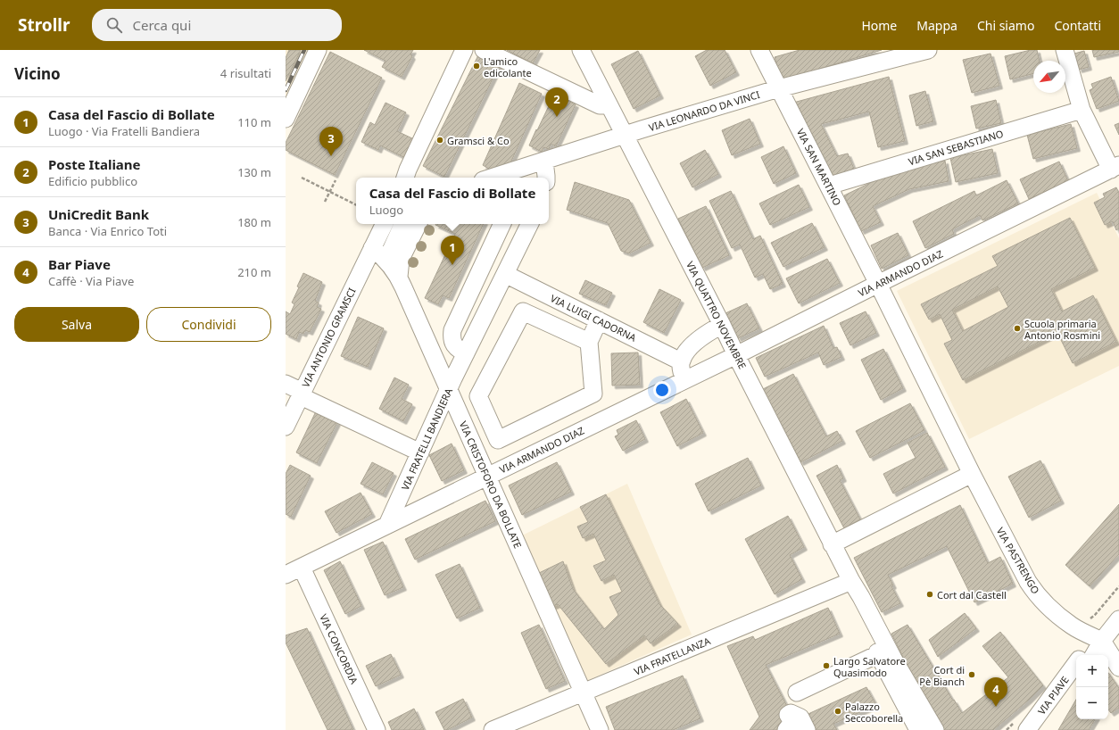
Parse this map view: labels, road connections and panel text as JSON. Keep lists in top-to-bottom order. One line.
{"streets":{"street":["VIA LEONARDO DA VINCI","VIA SAN SEBASTIANO","VIA SAN MARTINO","VIA ARMANDO DIAZ","VIA QUATTRO NOVEMBRE","VIA LUIGI CADORNA","VIA ANTONIO GRAMSCI","VIA FRATELLI BANDIERA","VIA CRISTOFORO DA BOLLATE","VIA PASTRENGO","VIA CONCORDIA","VIA FRATELLANZA","VIA PIAVE"]},"crossings":[["VIA LEONARDO DA VINCI","VIA SAN MARTINO"],["VIA LEONARDO DA VINCI","VIA QUATTRO NOVEMBRE"],["VIA SAN SEBASTIANO","VIA SAN MARTINO"],["VIA SAN MARTINO","VIA ARMANDO DIAZ"],["VIA SAN MARTINO","VIA PASTRENGO"],["VIA ARMANDO DIAZ","VIA QUATTRO NOVEMBRE"],["VIA ARMANDO DIAZ","VIA FRATELLI BANDIERA"],["VIA ARMANDO DIAZ","VIA CRISTOFORO DA BOLLATE"],["VIA ARMANDO DIAZ","VIA PASTRENGO"],["VIA ARMANDO DIAZ","VIA CONCORDIA"],["VIA QUATTRO NOVEMBRE","VIA FRATELLANZA"],["VIA LUIGI CADORNA","VIA FRATELLI BANDIERA"],["VIA FRATELLI BANDIERA","VIA CRISTOFORO DA BOLLATE"],["VIA CRISTOFORO DA BOLLATE","VIA FRATELLANZA"]],"places":["L'amico edicolante","Gramsci & Co","Scuola primaria Antonio Rosmini","Cort dal Castell","Largo Salvatore Quasimodo","Cort di Pè Bianch","Palazzo Seccoborella"],"north":"bottom left","page":{"header":"Strollr","search":"Cerca qui","nav":["Home","Mappa","Chi siamo","Contatti"],"heading":["Vicino","4 risultati"],"pins":["2","3","1","4"],"list":[{"mark":"1","name":"Casa del Fascio di Bollate","note":"Luogo · Via Fratelli Bandiera","value":"110 m"},{"mark":"2","name":"Poste Italiane","note":"Edificio pubblico","value":"130 m"},{"mark":"3","name":"UniCredit Bank","note":"Banca · Via Enrico Toti","value":"180 m"},{"mark":"4","name":"Bar Piave","note":"Caffè · Via Piave","value":"210 m"}],"popup":["Casa del Fascio di Bollate","Luogo"],"buttons":["Salva","Condividi"],"map_buttons":["+","−"]}}
